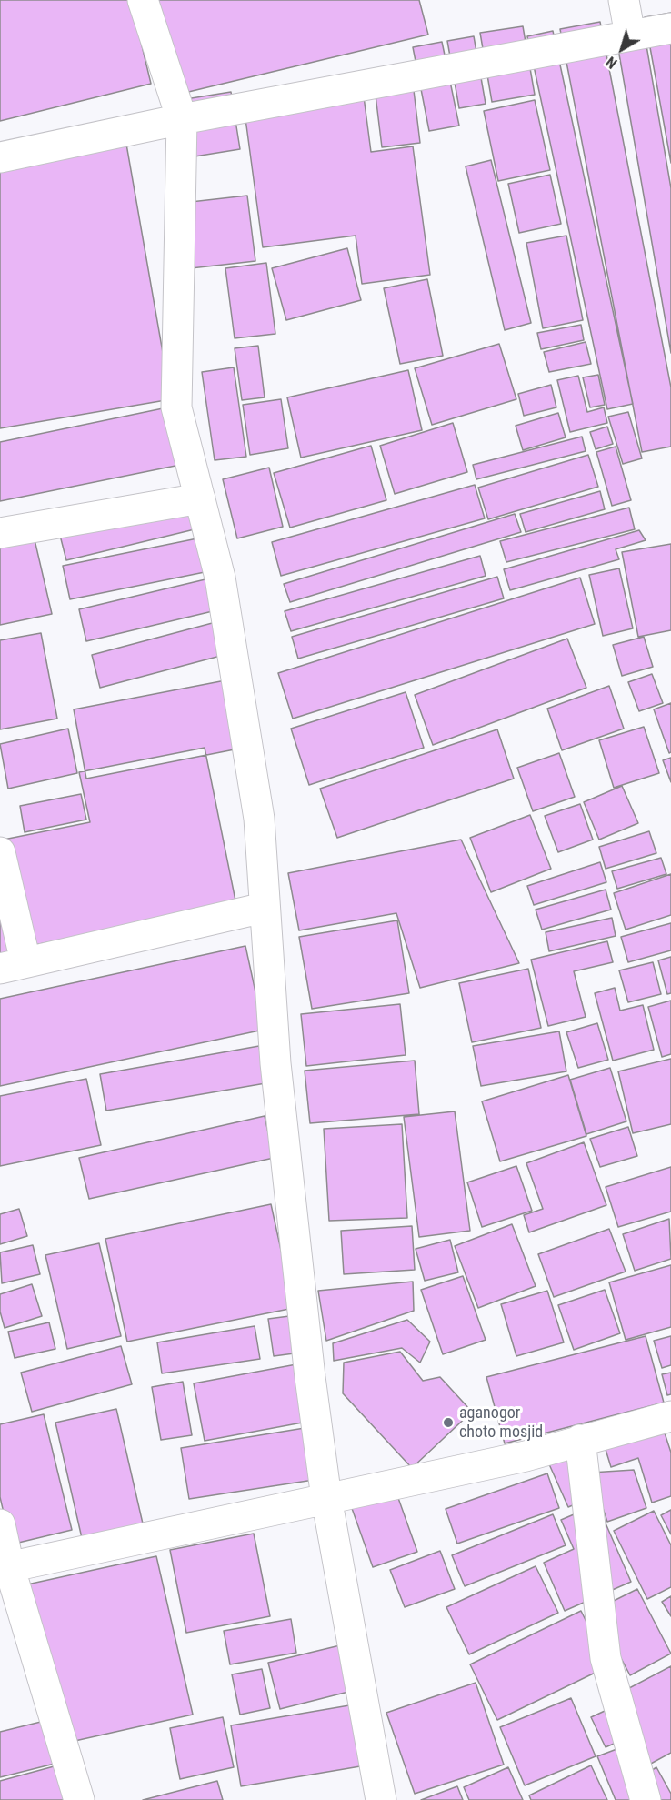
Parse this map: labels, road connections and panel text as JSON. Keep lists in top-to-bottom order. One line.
{"places":["aganogor choto mosjid"],"north":"bottom left"}
